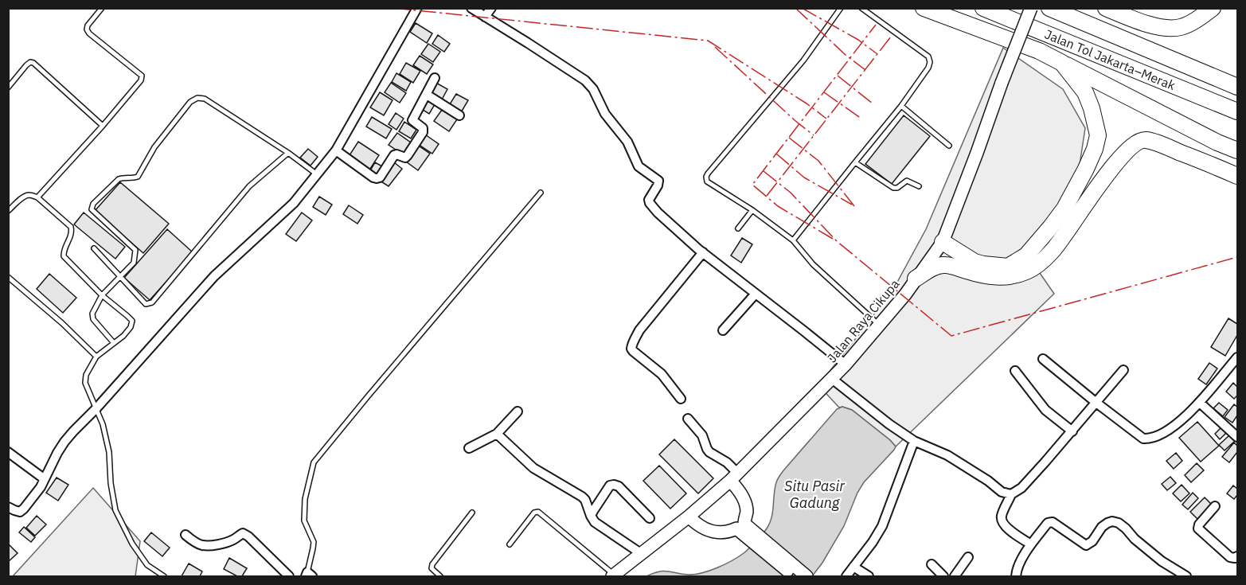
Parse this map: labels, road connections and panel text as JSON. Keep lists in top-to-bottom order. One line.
{"streets":{"highway":["Jalan Tol Jakarta–Merak"],"main road":["Jalan Raya Cikupa"]},"water":["Situ Pasir Gadung"]}
